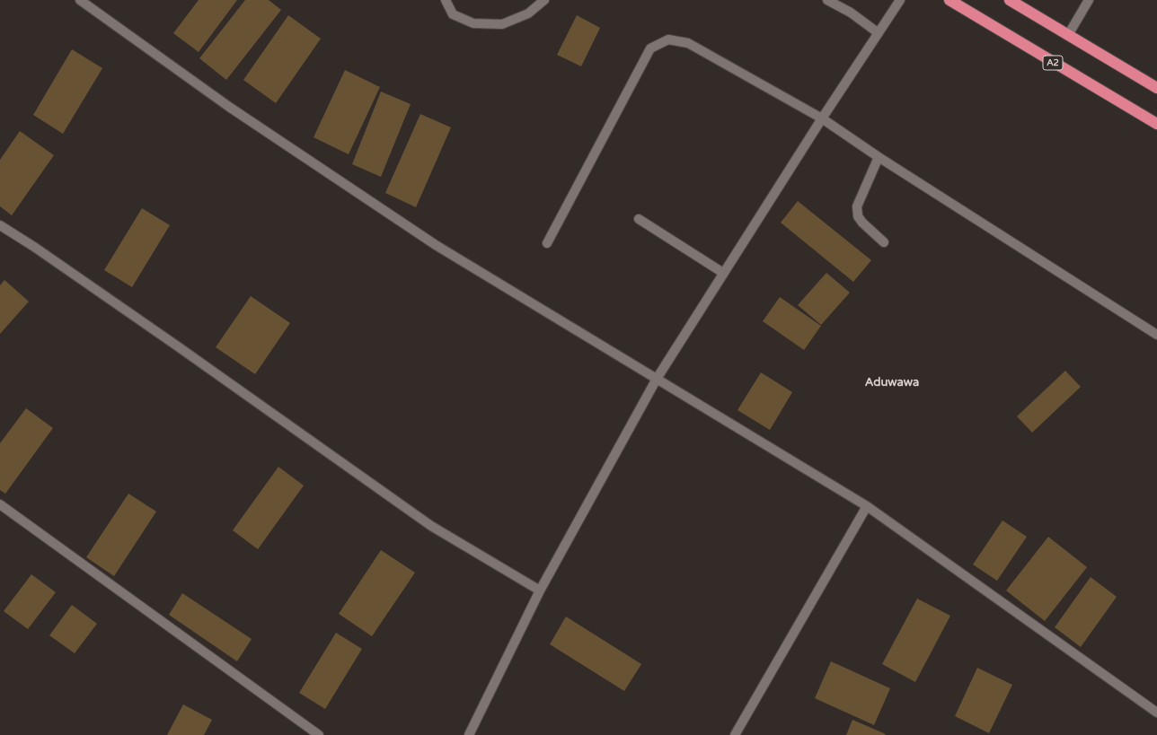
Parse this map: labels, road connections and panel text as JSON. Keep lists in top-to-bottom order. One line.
{"streets":{"highway":["A2"]},"districts":["Aduwawa"]}
